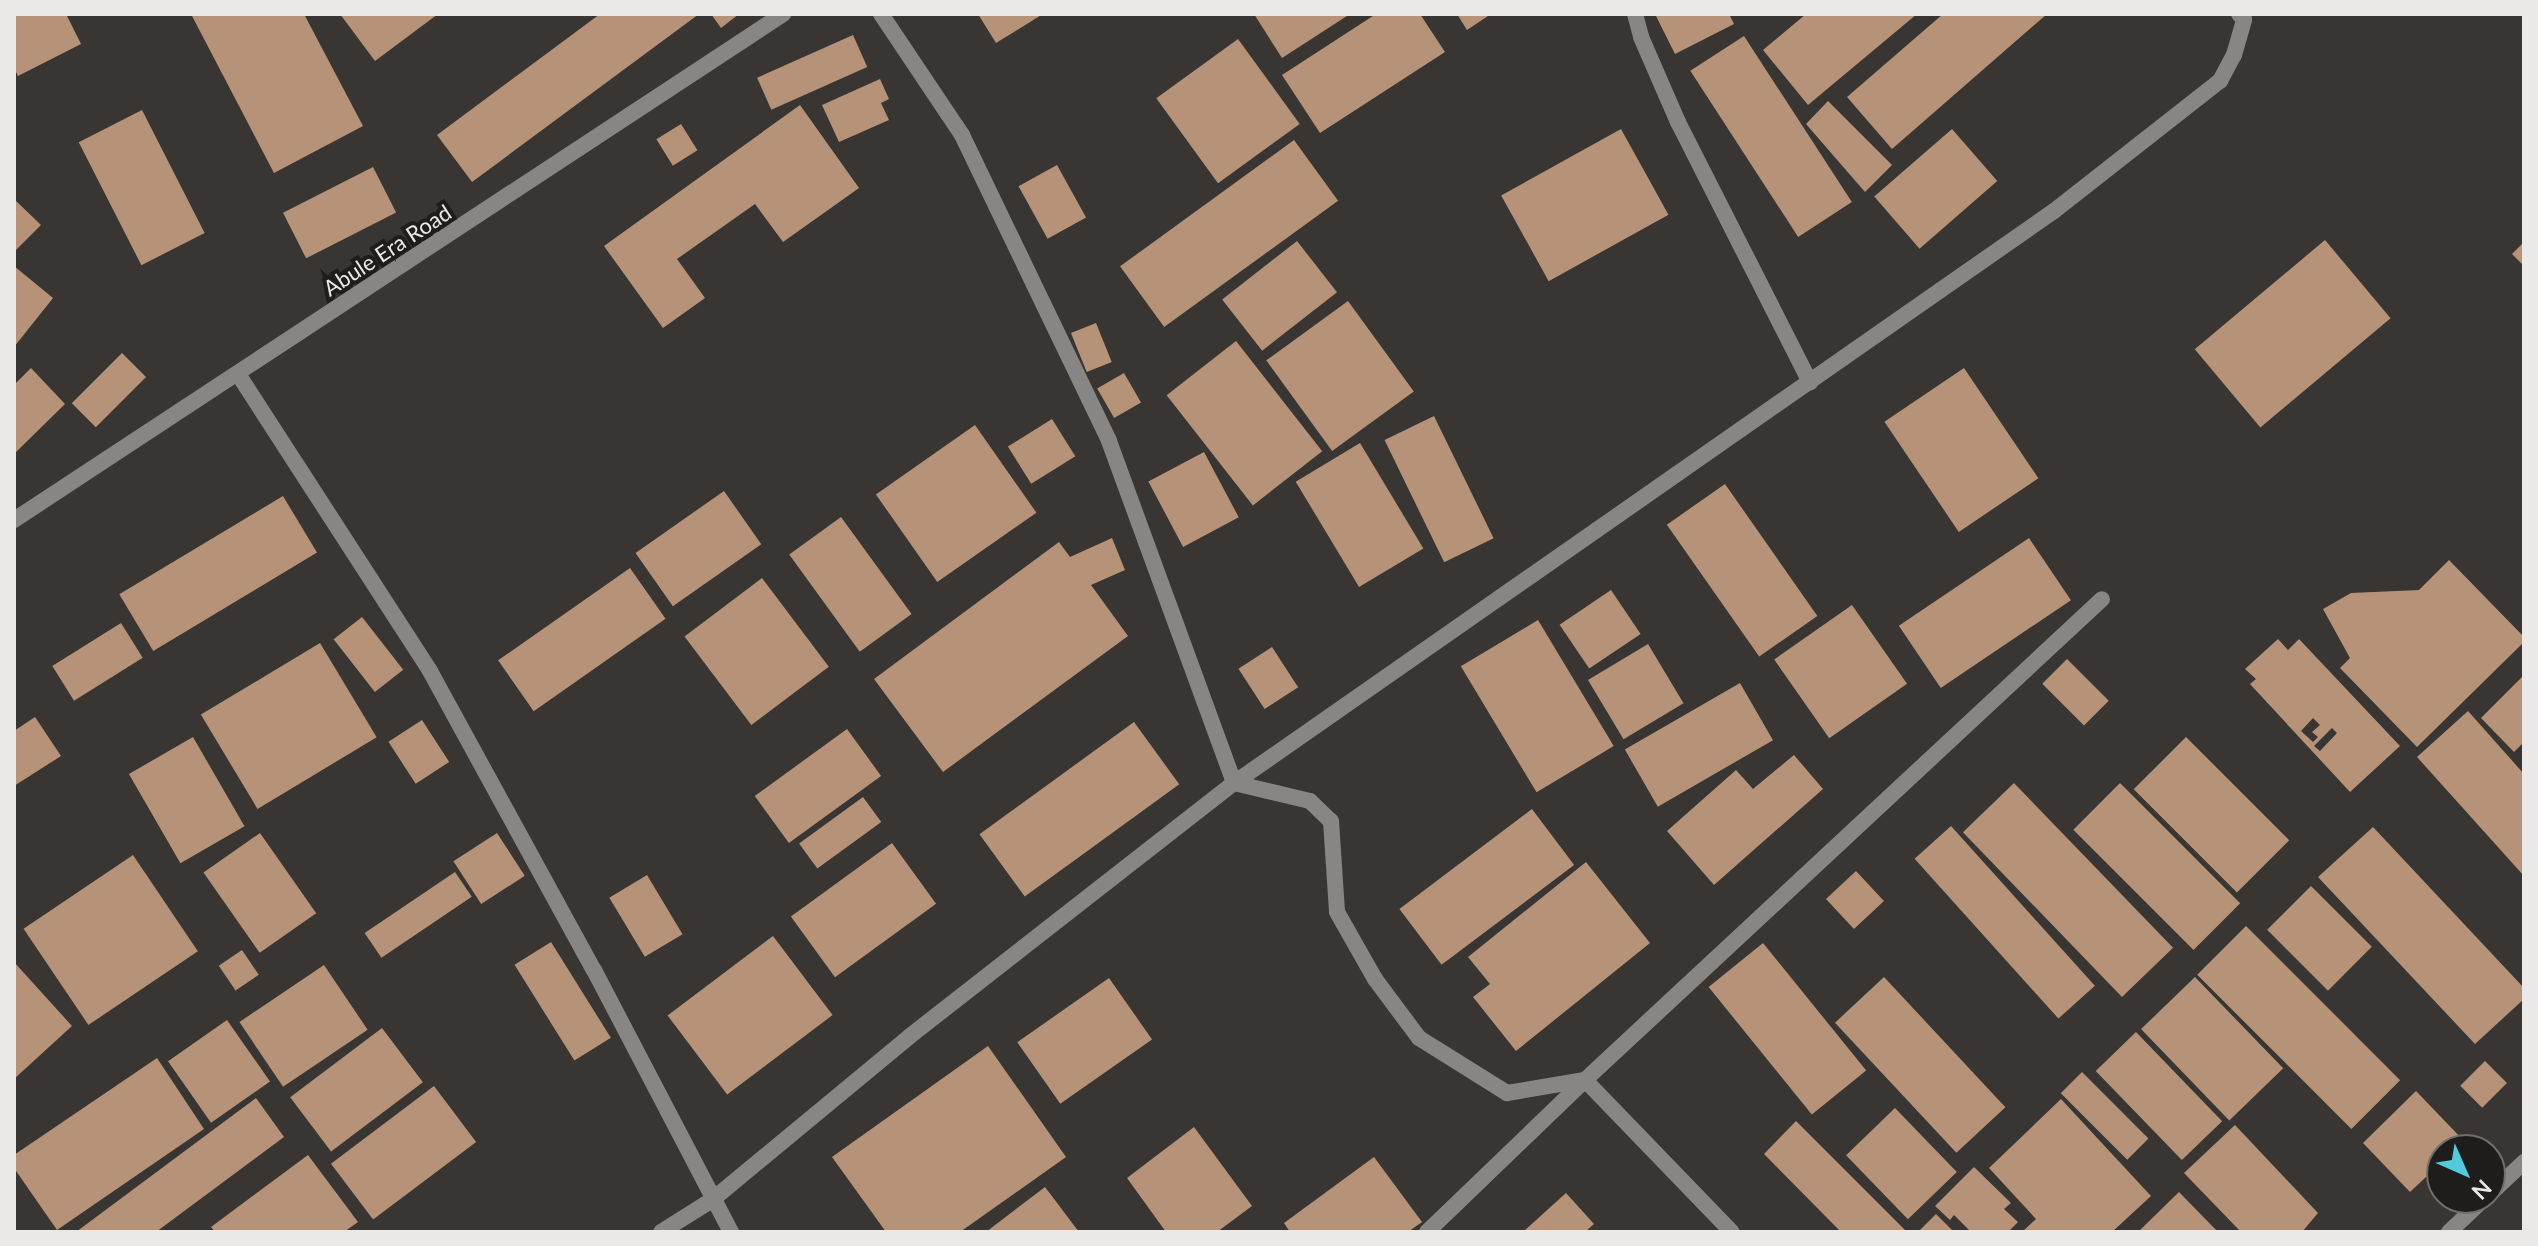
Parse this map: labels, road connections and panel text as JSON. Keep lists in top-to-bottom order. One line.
{"streets":{"street":["Abule Era Road"]},"north":"bottom right"}
